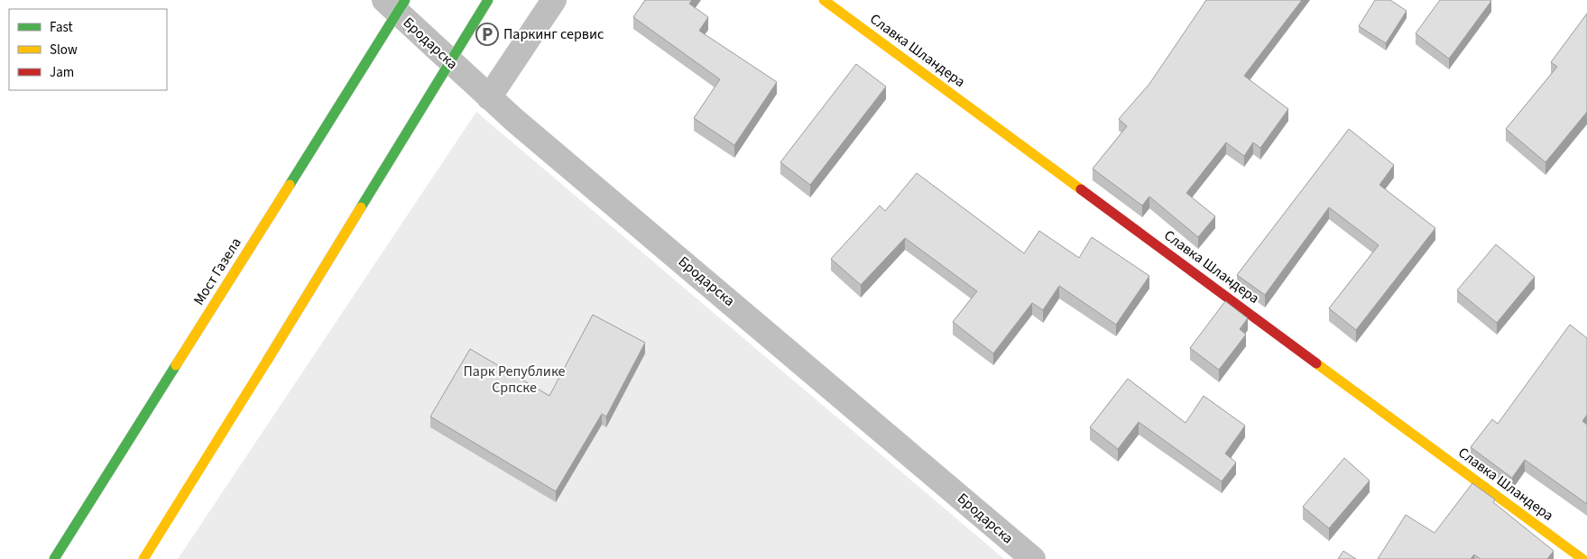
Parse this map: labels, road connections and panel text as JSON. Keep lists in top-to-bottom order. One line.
{"streets":{"main road":["Славка Шландера","Мост Газела"],"street":["Бродарска"]},"parks":["Парк Републике Српске"],"places":{"parking":["Паркинг сервис"]},"legend":["Fast","Slow","Jam"]}
